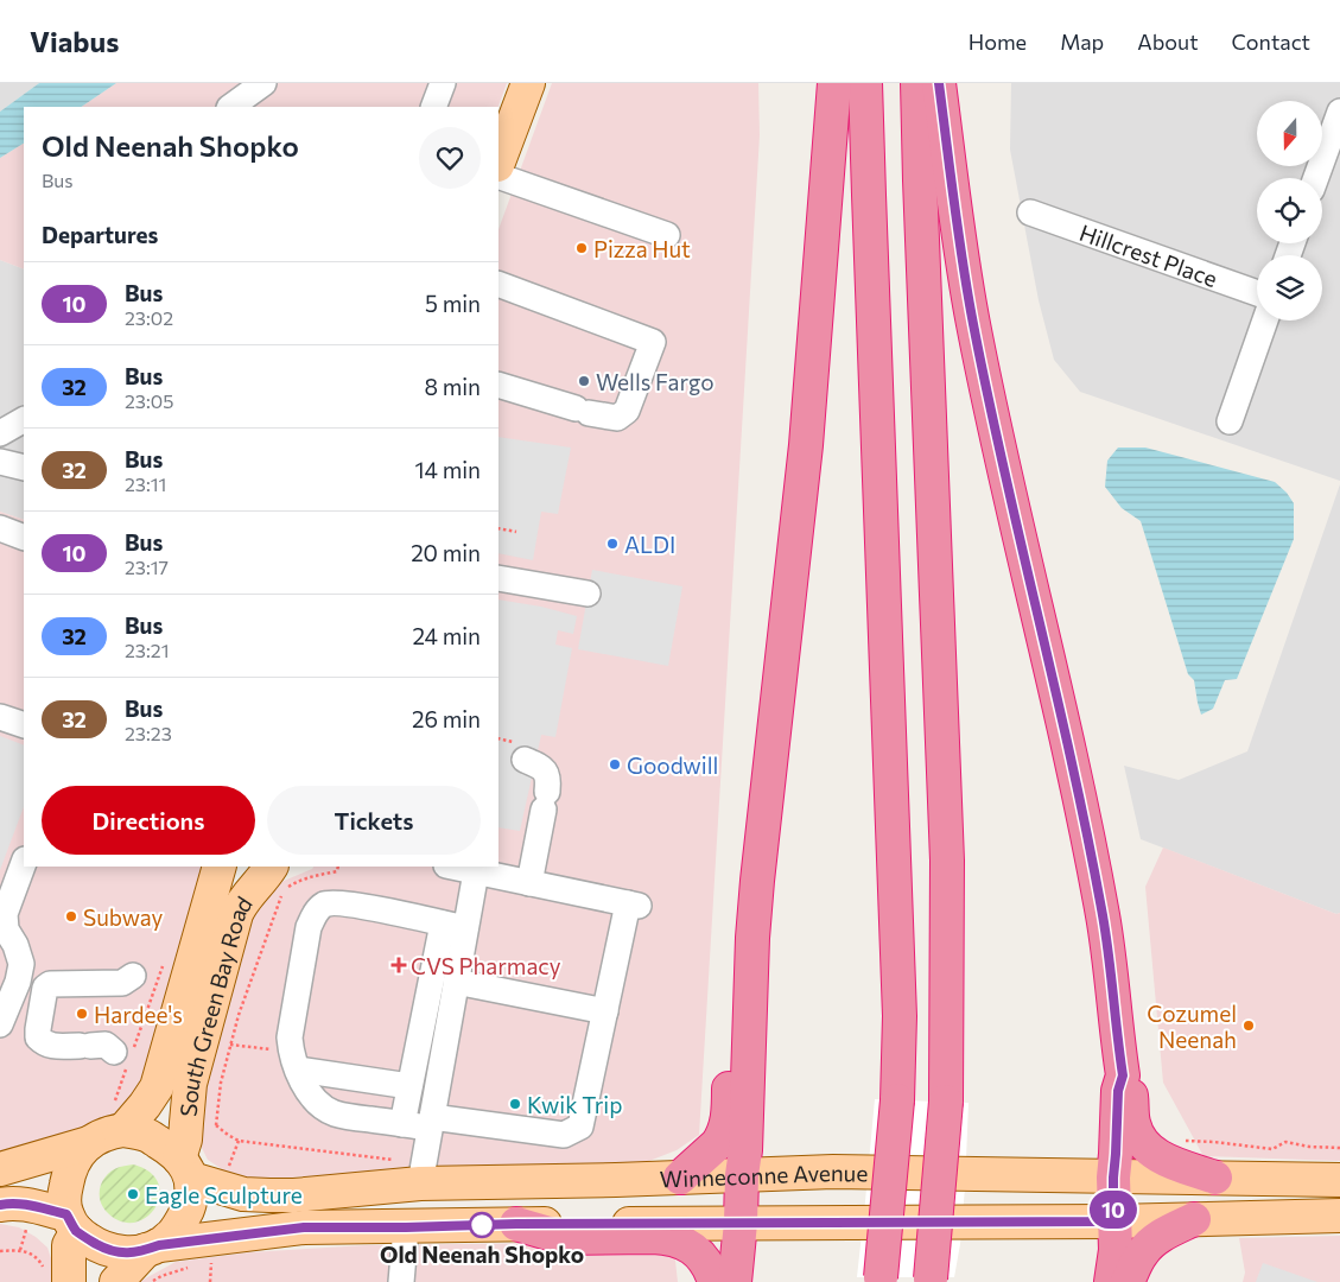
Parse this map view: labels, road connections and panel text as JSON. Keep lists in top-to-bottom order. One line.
{"streets":{"main road":["South Green Bay Road","Winneconne Avenue"],"street":["Hillcrest Place"]},"crossings":[["South Green Bay Road","Winneconne Avenue"]],"places":{"other":["Pizza Hut","Wells Fargo","ALDI","Goodwill","Subway","Hardee's","Cozumel Neenah","Kwik Trip","Eagle Sculpture","Old Neenah Shopko"],"health":["CVS Pharmacy"]},"lines":["bus line 10"],"north":"bottom","page":{"header":"Viabus","nav":["Home","Map","About","Contact"],"on_map":"10","heading":[["Old Neenah Shopko","Bus"],"Departures"],"list":[{"mark":"10","name":"Bus","note":"23:02","value":"5 min"},{"mark":"32","name":"Bus","note":"23:05","value":"8 min"},{"mark":"32","name":"Bus","note":"23:11","value":"14 min"},{"mark":"10","name":"Bus","note":"23:17","value":"20 min"},{"mark":"32","name":"Bus","note":"23:21","value":"24 min"},{"mark":"32","name":"Bus","note":"23:23","value":"26 min"}],"buttons":["Directions","Tickets"]}}
